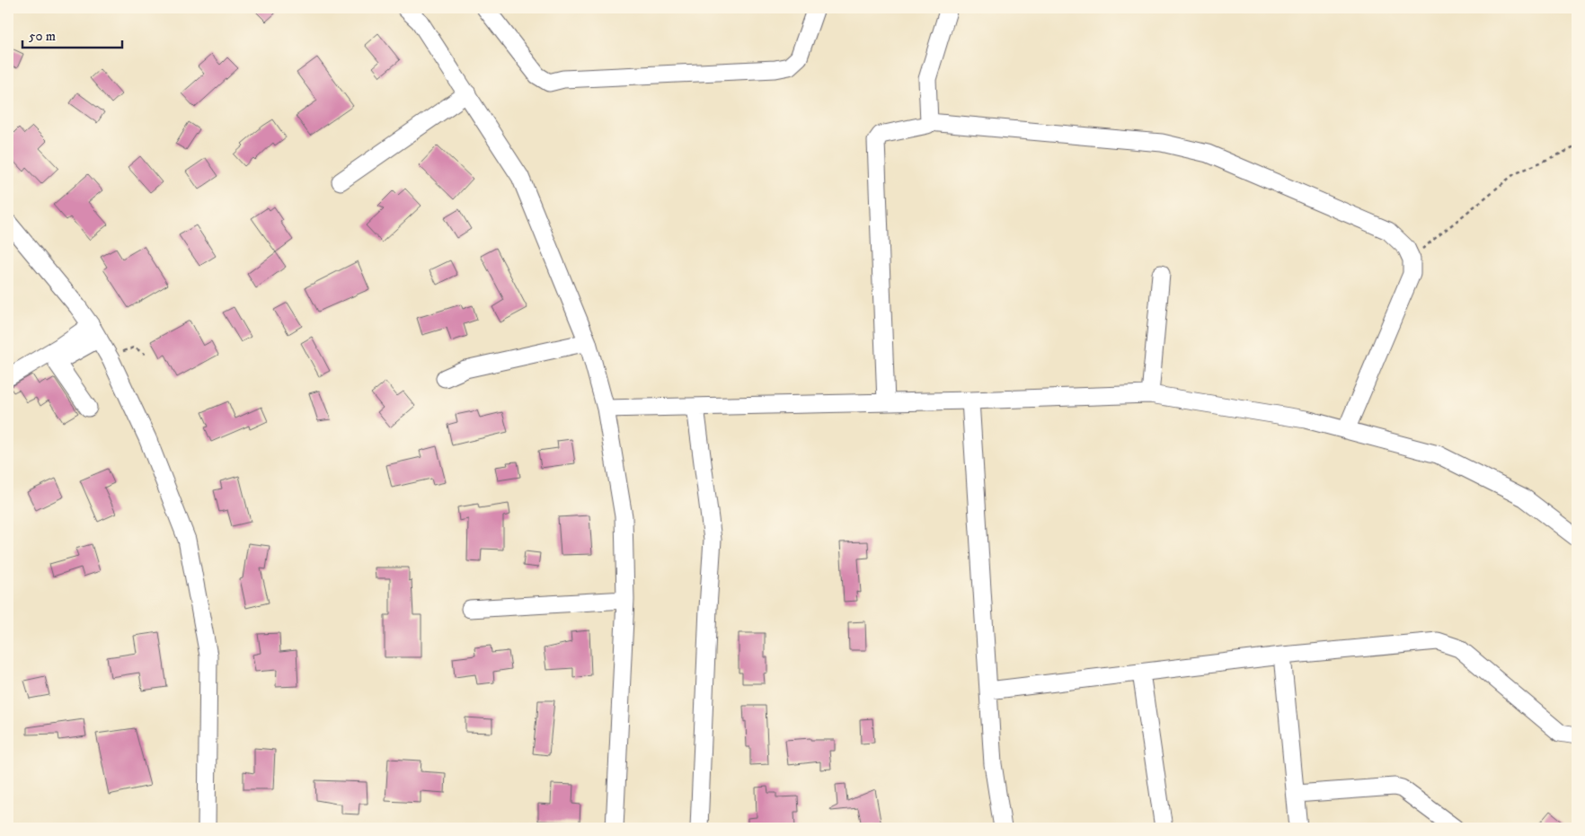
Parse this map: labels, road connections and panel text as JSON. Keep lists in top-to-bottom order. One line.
{"scale_bar":"50 m"}
